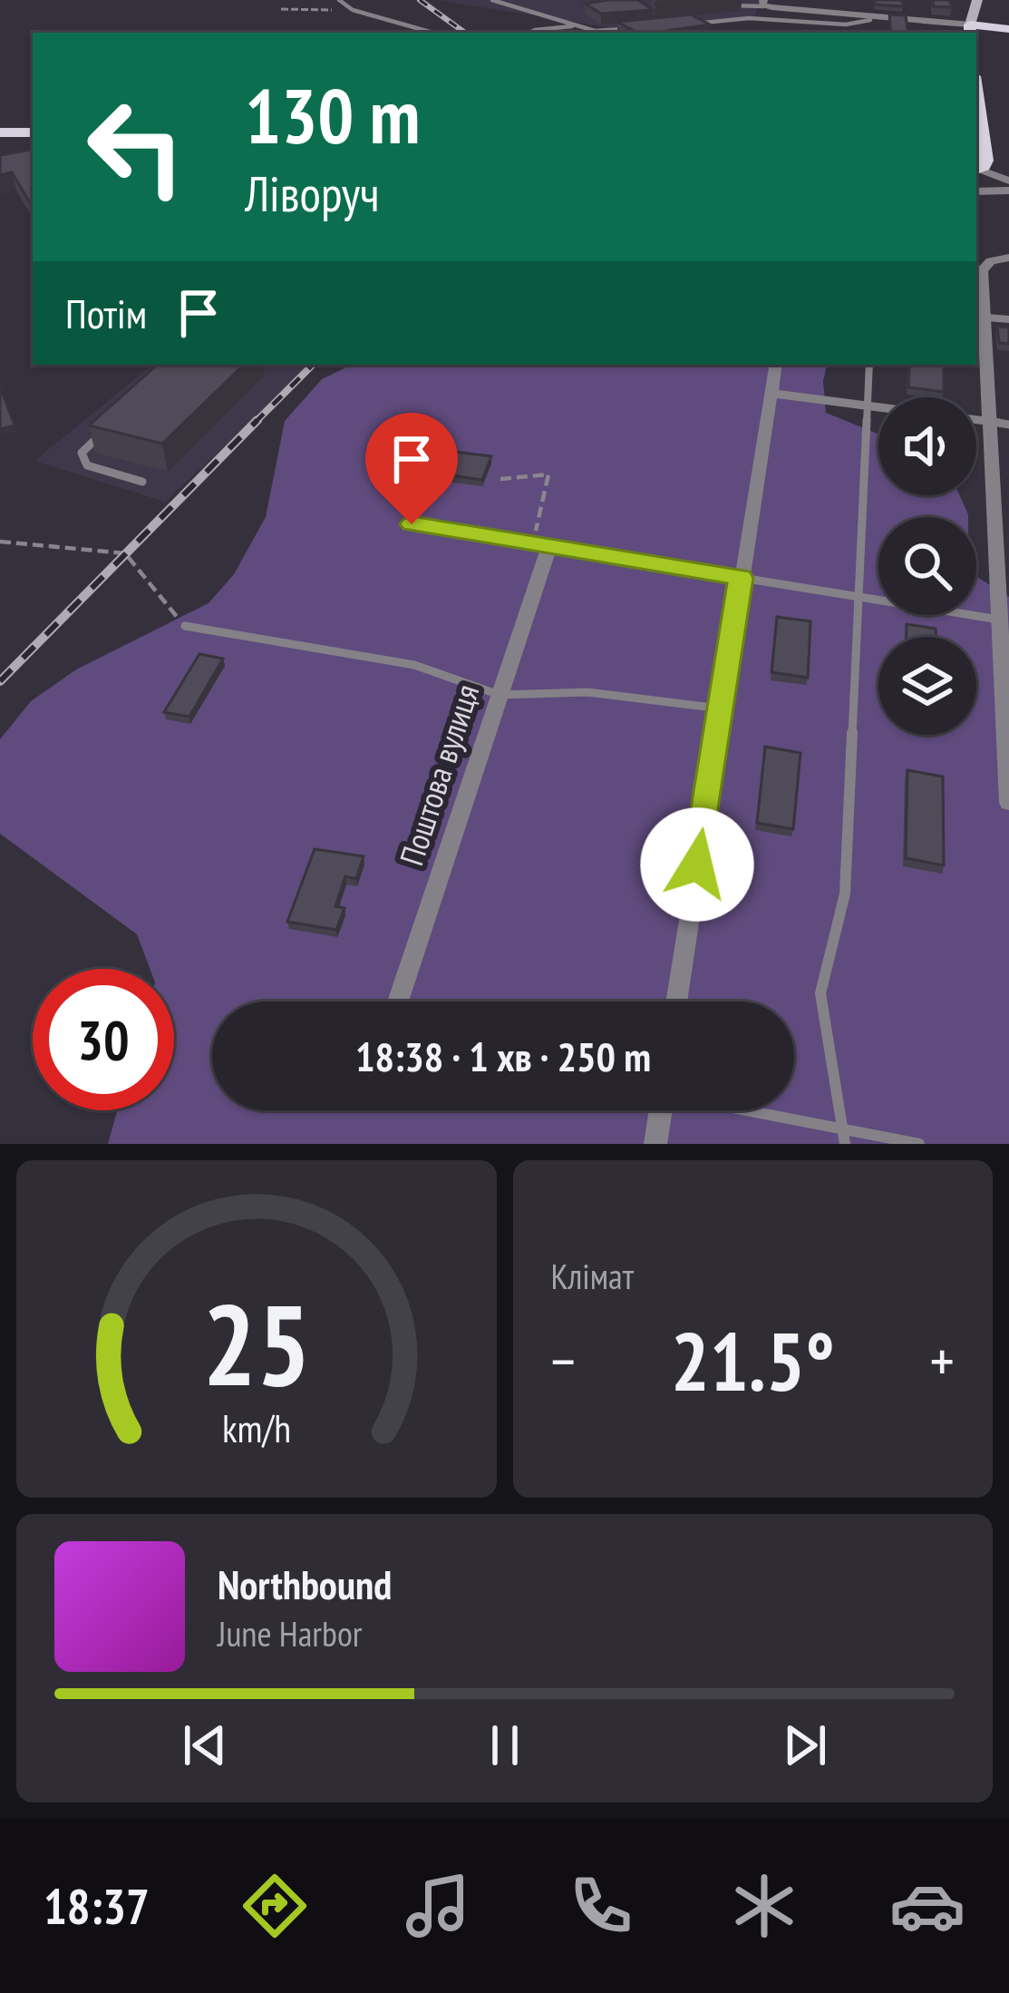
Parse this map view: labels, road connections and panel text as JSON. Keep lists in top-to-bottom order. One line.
{"streets":{"street":["Поштова вулиця"]},"page":{"turn":["130 m","Ліворуч"],"then":"Потім","limit":"30","trip":"18:38 · 1 хв · 250 m","tile":"Клімат","heat":["−","21.5°","+"],"song":["Northbound","June Harbor"],"tabs":"18:37","gauge":["25","km/h"]}}
